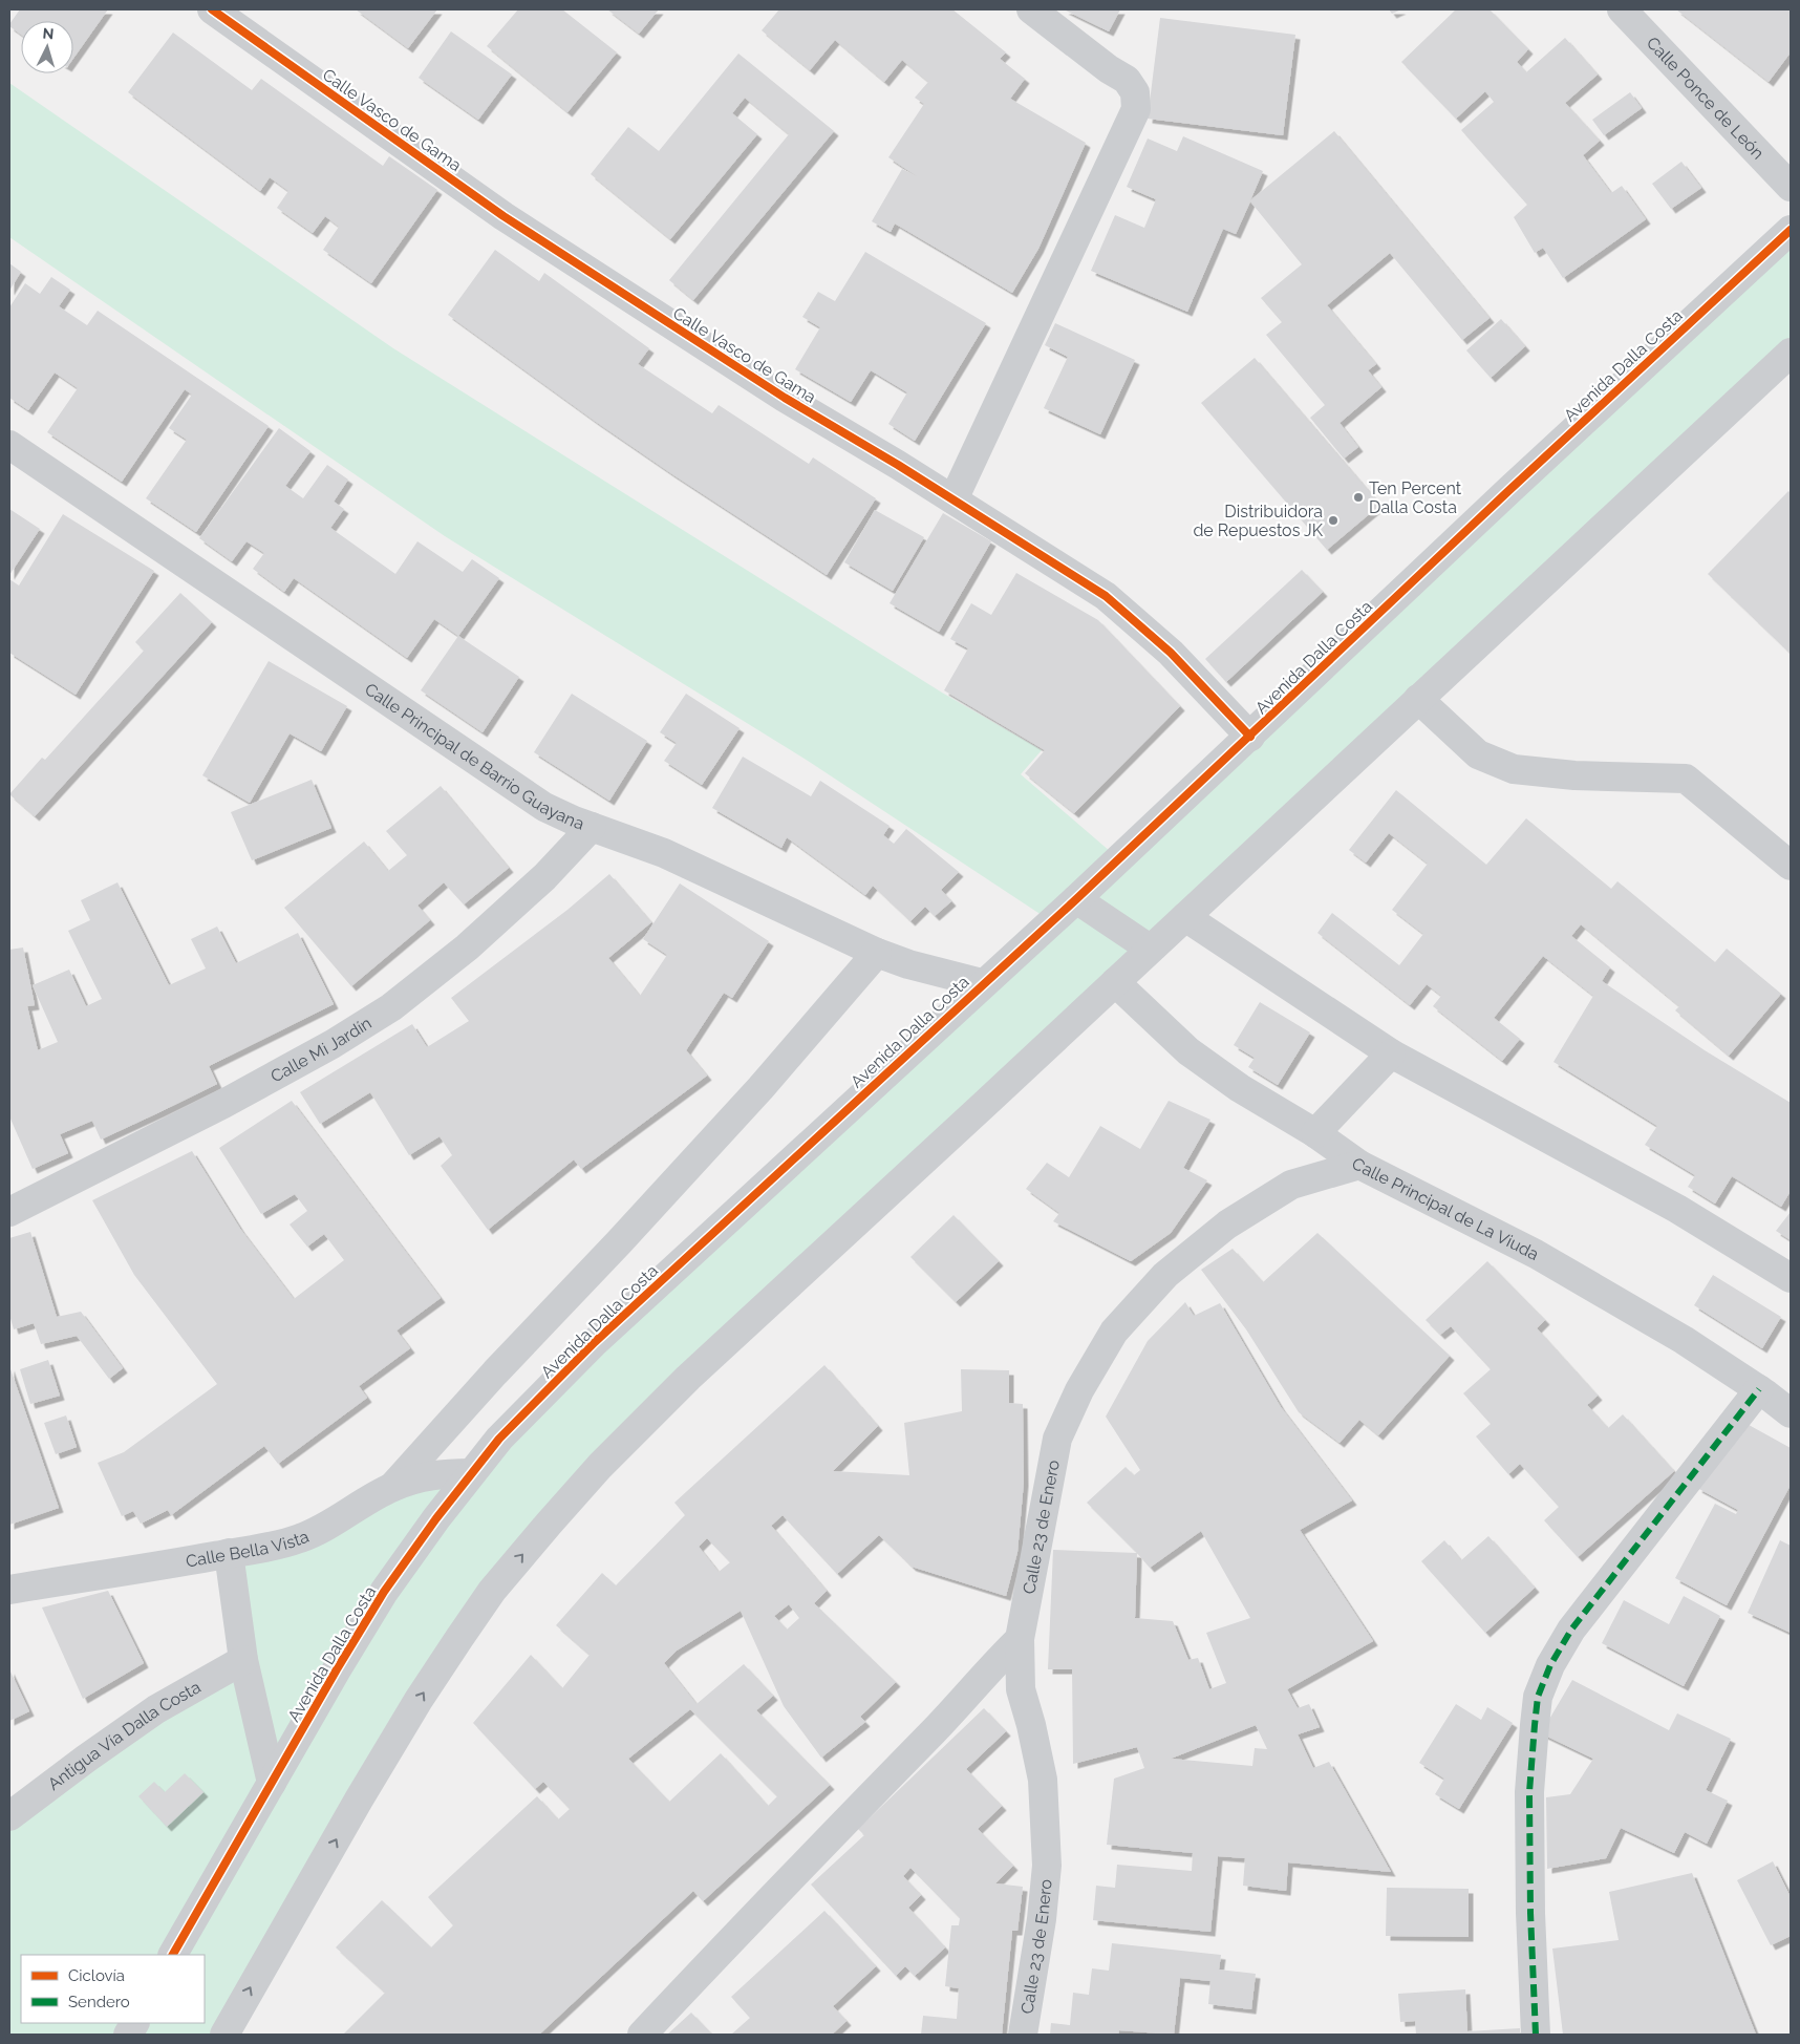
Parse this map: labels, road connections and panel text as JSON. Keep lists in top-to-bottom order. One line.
{"streets":{"street":["Calle Ponce de León","Calle Vasco de Gama","Avenida Dalla Costa","Calle Principal de Barrio Guayana","Calle Mi Jardín","Calle Principal de La Viuda","Calle 23 de Enero","Calle Bella Vista","Antigua Vía Dalla Costa"]},"crossings":[["Calle Vasco de Gama","Avenida Dalla Costa"],["Avenida Dalla Costa","Calle Principal de Barrio Guayana"],["Avenida Dalla Costa","Calle Bella Vista"],["Calle Principal de Barrio Guayana","Calle Mi Jardín"],["Calle Principal de La Viuda","Calle 23 de Enero"]],"places":["Ten Percent Dalla Costa","Distribuidora de Repuestos JK"],"legend":["Ciclovía","Sendero"],"north":"top"}
